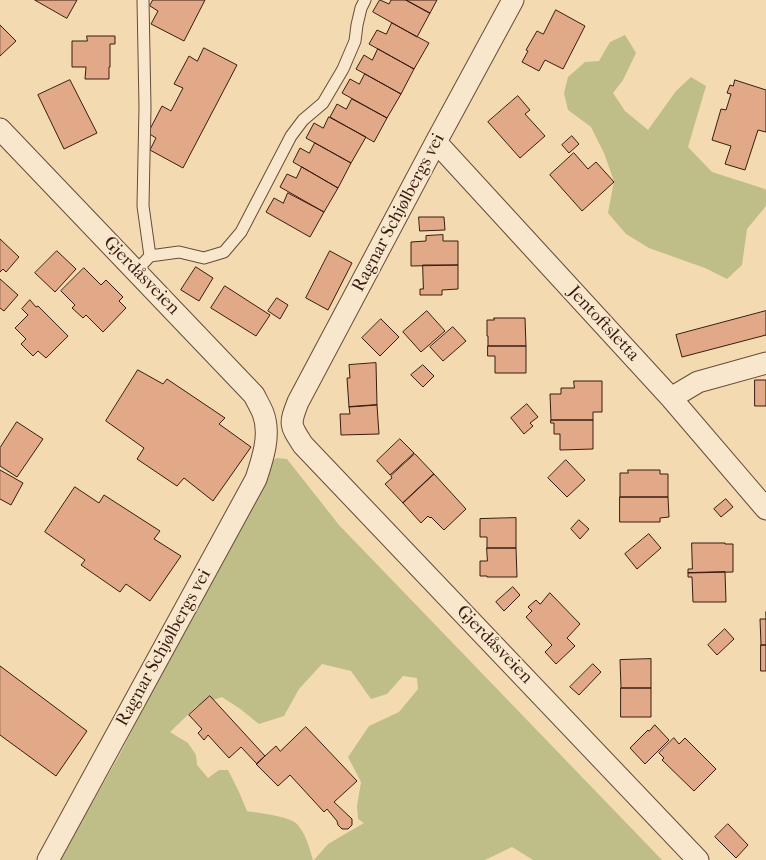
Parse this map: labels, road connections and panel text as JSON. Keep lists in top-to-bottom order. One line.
{"streets":{"street":["Ragnar Schjølbergs vei","Gjerdåsveien","Jentoftsletta"]},"crossings":[["Ragnar Schjølbergs vei","Gjerdåsveien"],["Ragnar Schjølbergs vei","Jentoftsletta"]]}
